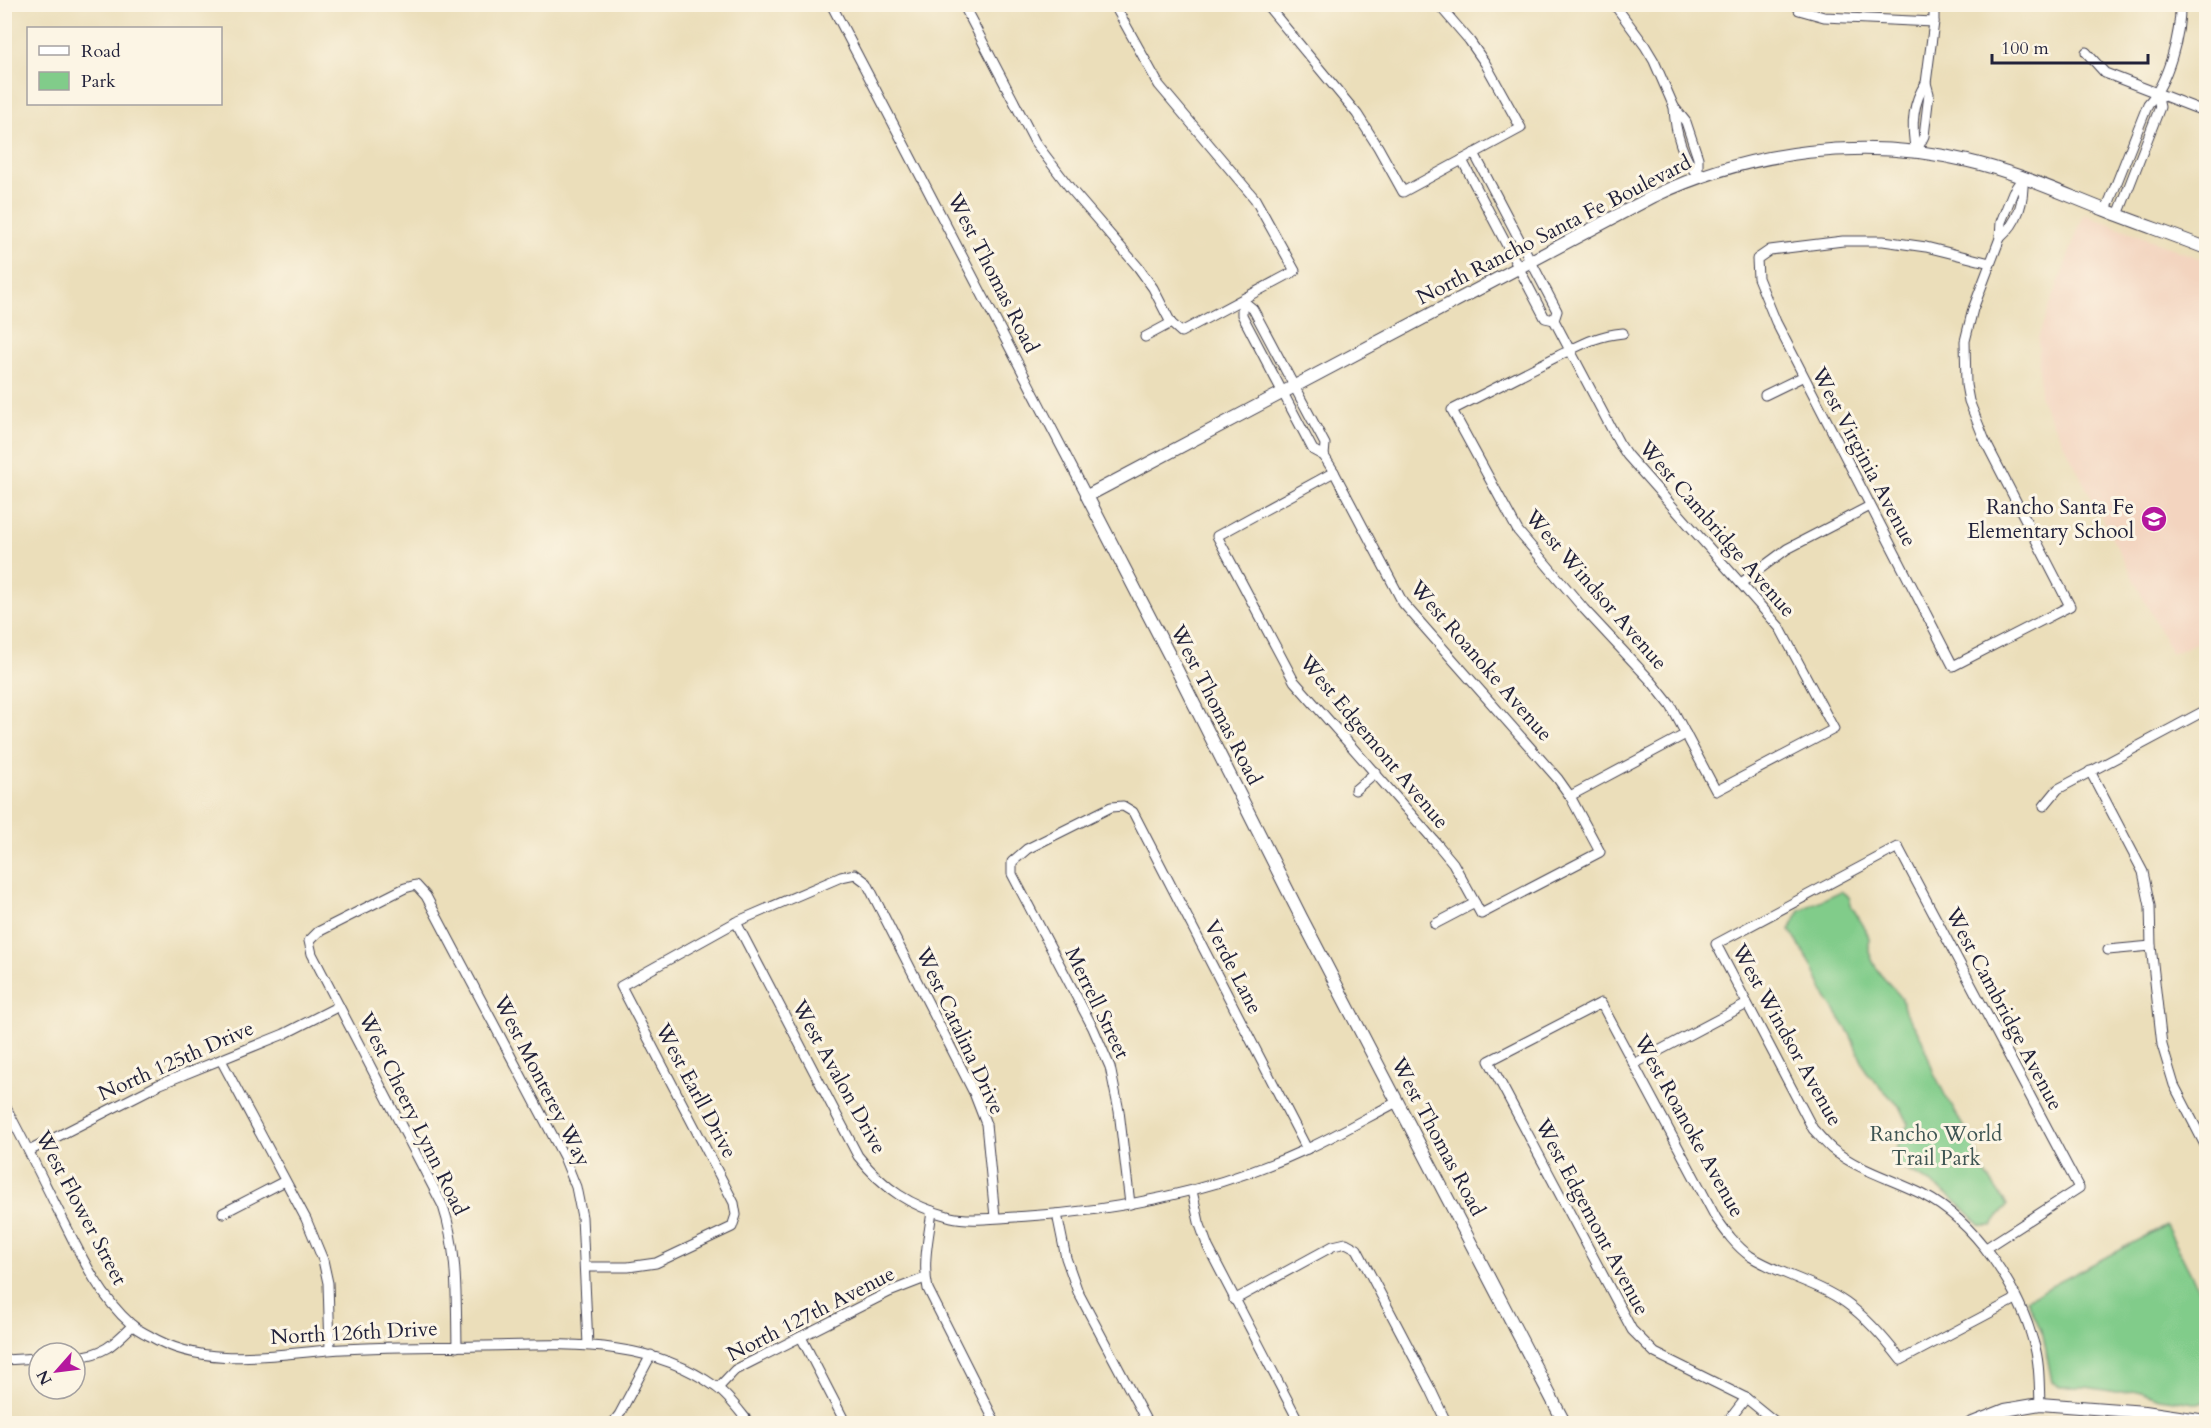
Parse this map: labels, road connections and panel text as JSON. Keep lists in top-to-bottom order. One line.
{"streets":{"street":["North Rancho Santa Fe Boulevard","West Thomas Road","West Virginia Avenue","West Cambridge Avenue","West Windsor Avenue","West Roanoke Avenue","West Edgemont Avenue","Verde Lane","Merrell Street","West Catalina Drive","North 125th Drive","West Avalon Drive","West Monterey Way","West Earll Drive","West Cheery Lynn Road","West Flower Street","North 127th Avenue","North 126th Drive"]},"crossings":[["North Rancho Santa Fe Boulevard","West Thomas Road"],["North Rancho Santa Fe Boulevard","West Cambridge Avenue"],["North Rancho Santa Fe Boulevard","West Roanoke Avenue"],["West Cambridge Avenue","West Windsor Avenue"],["West Windsor Avenue","West Roanoke Avenue"],["West Roanoke Avenue","West Edgemont Avenue"],["Verde Lane","Merrell Street"],["West Catalina Drive","West Avalon Drive"],["West Catalina Drive","West Earll Drive"],["North 125th Drive","West Cheery Lynn Road"],["North 125th Drive","West Flower Street"],["West Avalon Drive","West Earll Drive"],["West Monterey Way","West Earll Drive"],["West Monterey Way","West Cheery Lynn Road"],["West Monterey Way","North 126th Drive"],["West Cheery Lynn Road","North 126th Drive"],["West Flower Street","North 126th Drive"]],"parks":["Rancho World Trail Park"],"places":{"school or university":["Rancho Santa Fe Elementary School"]},"legend":["Road","Park"],"scale_bar":"100 m","north":"bottom left"}
